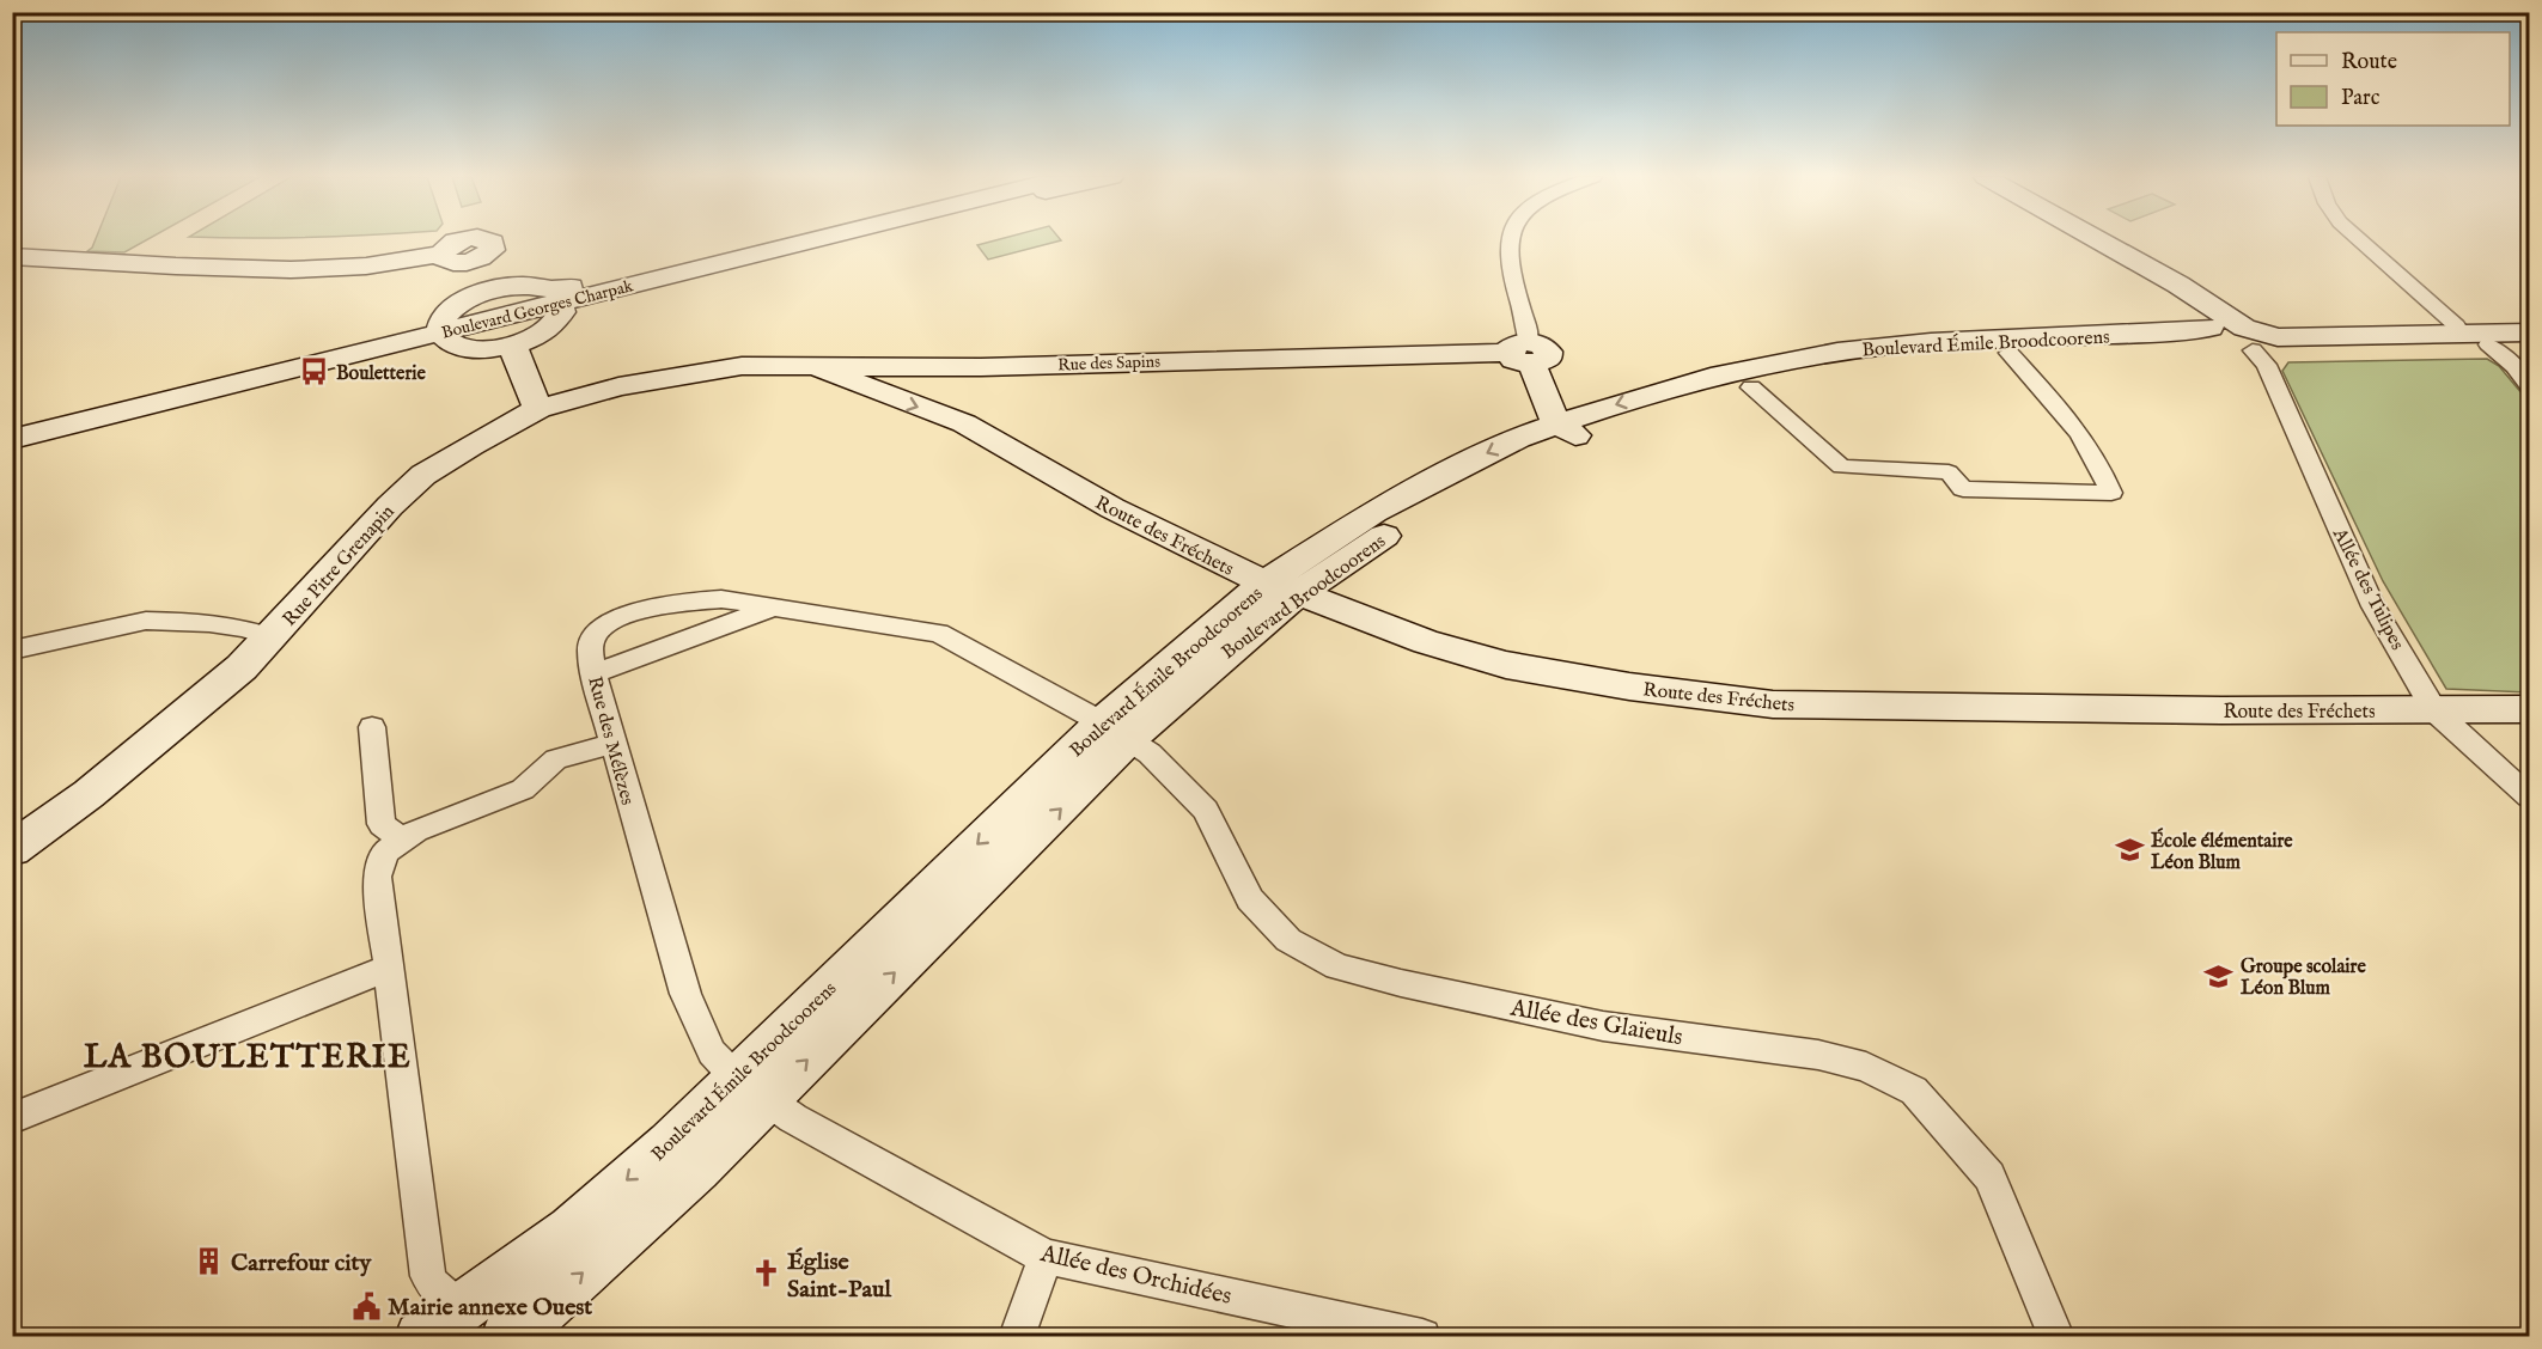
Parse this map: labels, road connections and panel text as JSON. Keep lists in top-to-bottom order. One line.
{"streets":{"street":["Boulevard Georges Charpak","Boulevard Émile Broodcoorens","Rue des Sapins","Route des Fréchets","Rue Pitre Grenapin","Allée des Tulipes","Boulevard Broodcoorens","Rue des Mélèzes","Allée des Glaïeuls","Allée des Orchidées"]},"crossings":[["Boulevard Émile Broodcoorens","Route des Fréchets"],["Boulevard Émile Broodcoorens","Allée des Tulipes"],["Boulevard Émile Broodcoorens","Boulevard Broodcoorens"],["Boulevard Émile Broodcoorens","Rue des Mélèzes"],["Boulevard Émile Broodcoorens","Allée des Glaïeuls"],["Boulevard Émile Broodcoorens","Allée des Orchidées"],["Rue des Sapins","Route des Fréchets"],["Route des Fréchets","Rue Pitre Grenapin"],["Route des Fréchets","Allée des Tulipes"],["Route des Fréchets","Boulevard Broodcoorens"],["Allée des Tulipes","Boulevard Broodcoorens"],["Rue des Mélèzes","Allée des Glaïeuls"],["Rue des Mélèzes","Allée des Orchidées"]],"districts":["LA BOULETTERIE"],"places":{"bus stop":["Bouletterie"],"school or university":["École élémentaire Léon Blum","Groupe scolaire Léon Blum"],"building":["Carrefour city"],"church":["Église Saint-Paul"],"public building":["Mairie annexe Ouest"]},"legend":["Route","Parc"]}
